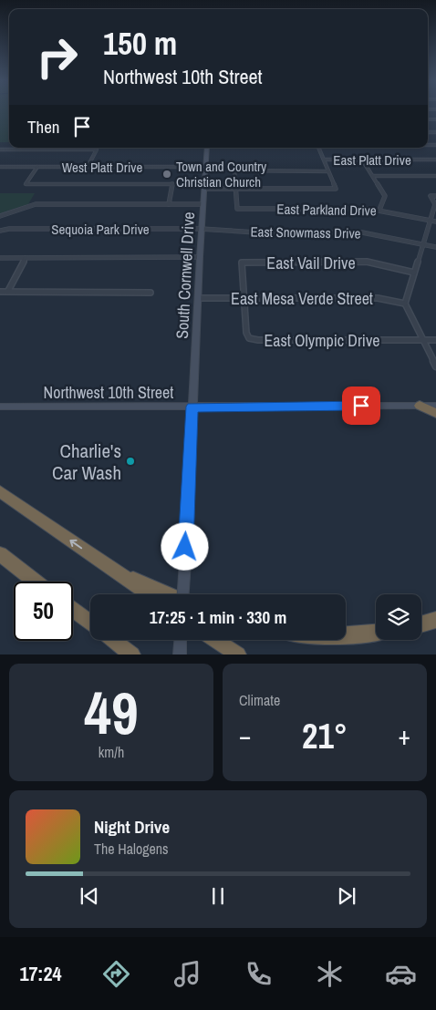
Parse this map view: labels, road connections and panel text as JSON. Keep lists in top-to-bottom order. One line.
{"streets":{"main road":["South Cornwell Drive","Northwest 10th Street"],"street":["East Platt Drive","West Platt Drive","East Parkland Drive","Sequoia Park Drive","East Snowmass Drive","East Vail Drive","East Mesa Verde Street","East Olympic Drive"]},"crossings":[["East Platt Drive","East Parkland Drive"],["West Platt Drive","South Cornwell Drive"],["Sequoia Park Drive","East Snowmass Drive"],["Sequoia Park Drive","South Cornwell Drive"],["East Snowmass Drive","South Cornwell Drive"],["East Vail Drive","East Mesa Verde Street"],["East Vail Drive","East Olympic Drive"],["South Cornwell Drive","East Mesa Verde Street"],["South Cornwell Drive","Northwest 10th Street"],["East Mesa Verde Street","East Olympic Drive"]],"places":["Town and Country Christian Church","Charlie's Car Wash"],"page":{"turn":["150 m","Northwest 10th Street"],"then":"Then","limit":"50","trip":"17:25 · 1 min · 330 m","tile":[["49","km/h"],"Climate"],"heat":["−","21°","+"],"song":["Night Drive","The Halogens"],"tabs":"17:24"}}
